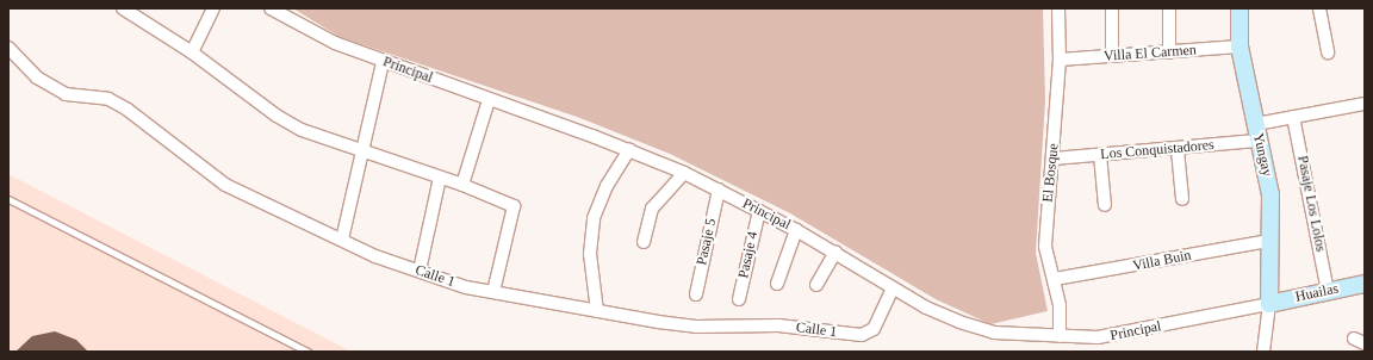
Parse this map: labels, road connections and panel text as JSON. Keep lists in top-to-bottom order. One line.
{"streets":{"street":["Villa El Carmen","Principal","Los Conquistadores","Yungay","El Bosque","Pasaje Los Lolos","Pasaje 5","Pasaje 4","Villa Buin","Calle 1","Huailas"]},"crossings":[["Villa El Carmen","Yungay"],["Villa El Carmen","El Bosque"],["Principal","Yungay"],["Principal","El Bosque"],["Principal","Pasaje 5"],["Principal","Pasaje 4"],["Principal","Calle 1"],["Principal","Huailas"],["Los Conquistadores","Yungay"],["Los Conquistadores","El Bosque"],["Los Conquistadores","Pasaje Los Lolos"],["Yungay","Villa Buin"],["Yungay","Huailas"],["El Bosque","Villa Buin"],["Pasaje Los Lolos","Huailas"]]}
